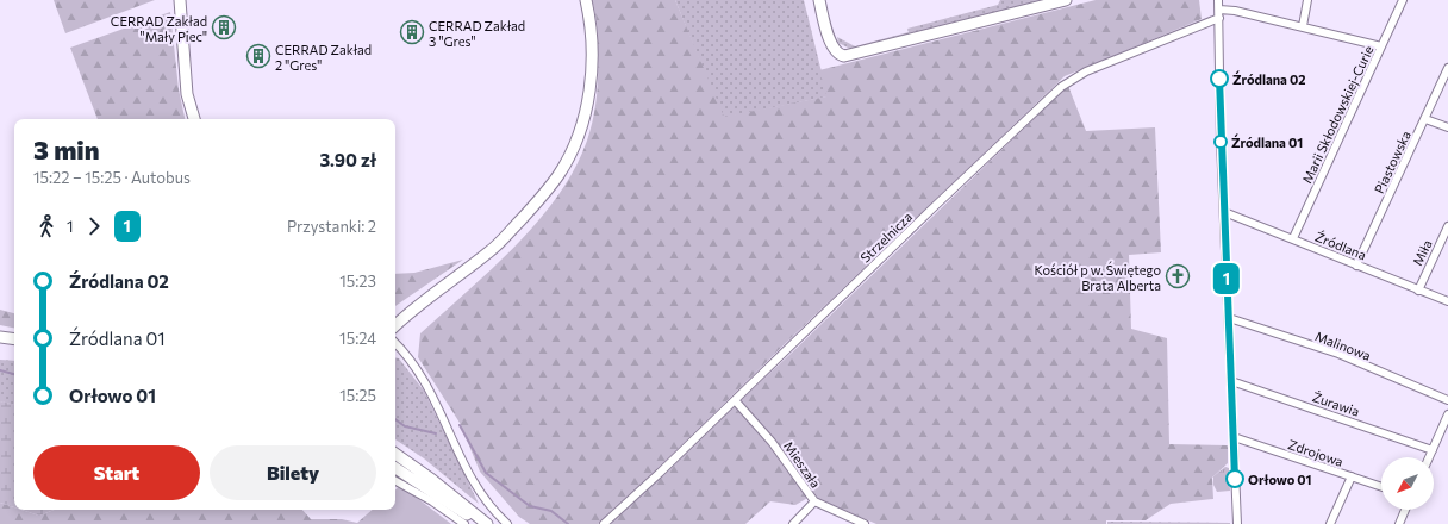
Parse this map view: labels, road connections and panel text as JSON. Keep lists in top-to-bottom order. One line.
{"streets":{"street":["Marii Skłodowskiej-Curie","Piastowska","Strzelnicza","Źródlana","Miła","Malinowa","Żurawia","Zdrojowa","Mieszała"]},"crossings":[["Marii Skłodowskiej-Curie","Strzelnicza"],["Marii Skłodowskiej-Curie","Źródlana"],["Piastowska","Źródlana"],["Strzelnicza","Mieszała"],["Źródlana","Miła"]],"places":{"building":["CERRAD Zakład \"Mały Piec\"","CERRAD Zakład 3 \"Gres\"","CERRAD Zakład 2 \"Gres\""],"other":["Źródlana 02","Źródlana 01","Orłowo 01"],"church":["Kościół p w. Świętego Brata Alberta"]},"lines":["bus line 1"],"north":"bottom left","page":{"on_map":"1","heading":["3 min","15:22 – 15:25 · Autobus","3.90 zł"],"legs":["1","1","Przystanki: 2"],"list":[{"name":"Źródlana 02","value":"15:23"},{"name":"Źródlana 01","value":"15:24"},{"name":"Orłowo 01","value":"15:25"}],"buttons":["Start","Bilety"]}}
